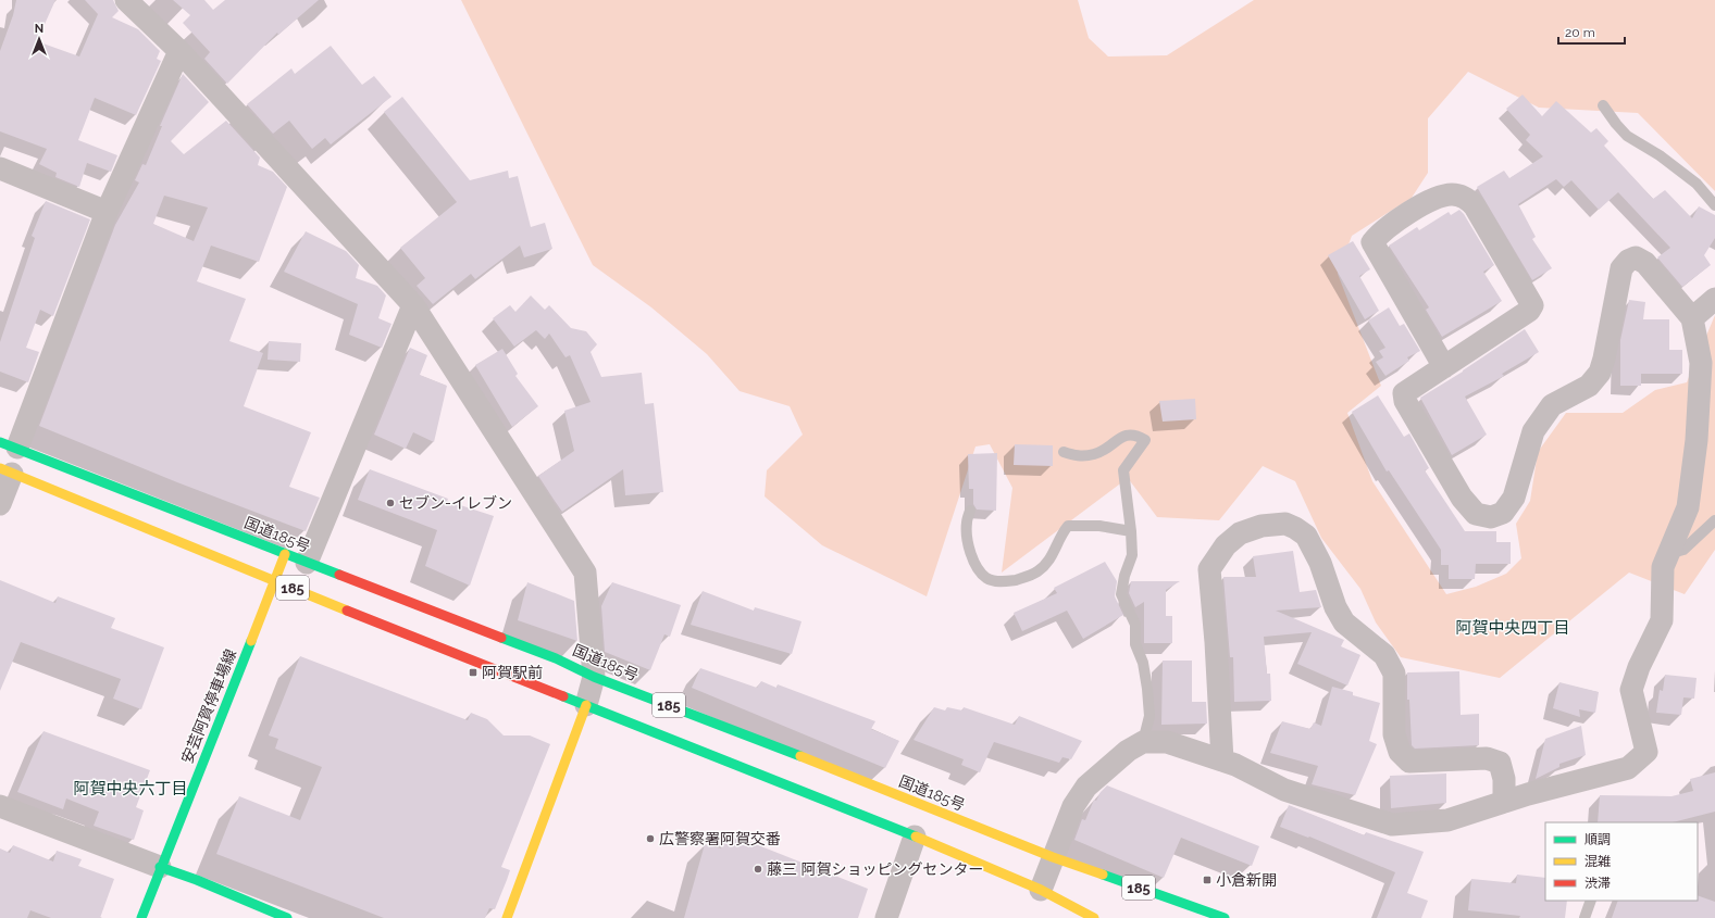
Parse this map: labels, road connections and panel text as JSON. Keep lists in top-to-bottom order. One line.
{"streets":{"main road":["国道185号","185","安芸阿賀停車場線"]},"crossings":[["国道185号","安芸阿賀停車場線"],["185","安芸阿賀停車場線"]],"districts":["阿賀中央四丁目","阿賀中央六丁目"],"places":{"other":["セブン-イレブン","広警察署阿賀交番","藤三 阿賀ショッピングセンター"],"transit":["阿賀駅前","小倉新開"]},"legend":["順調","混雑","渋滞"],"scale_bar":"20 m","north":"top"}
